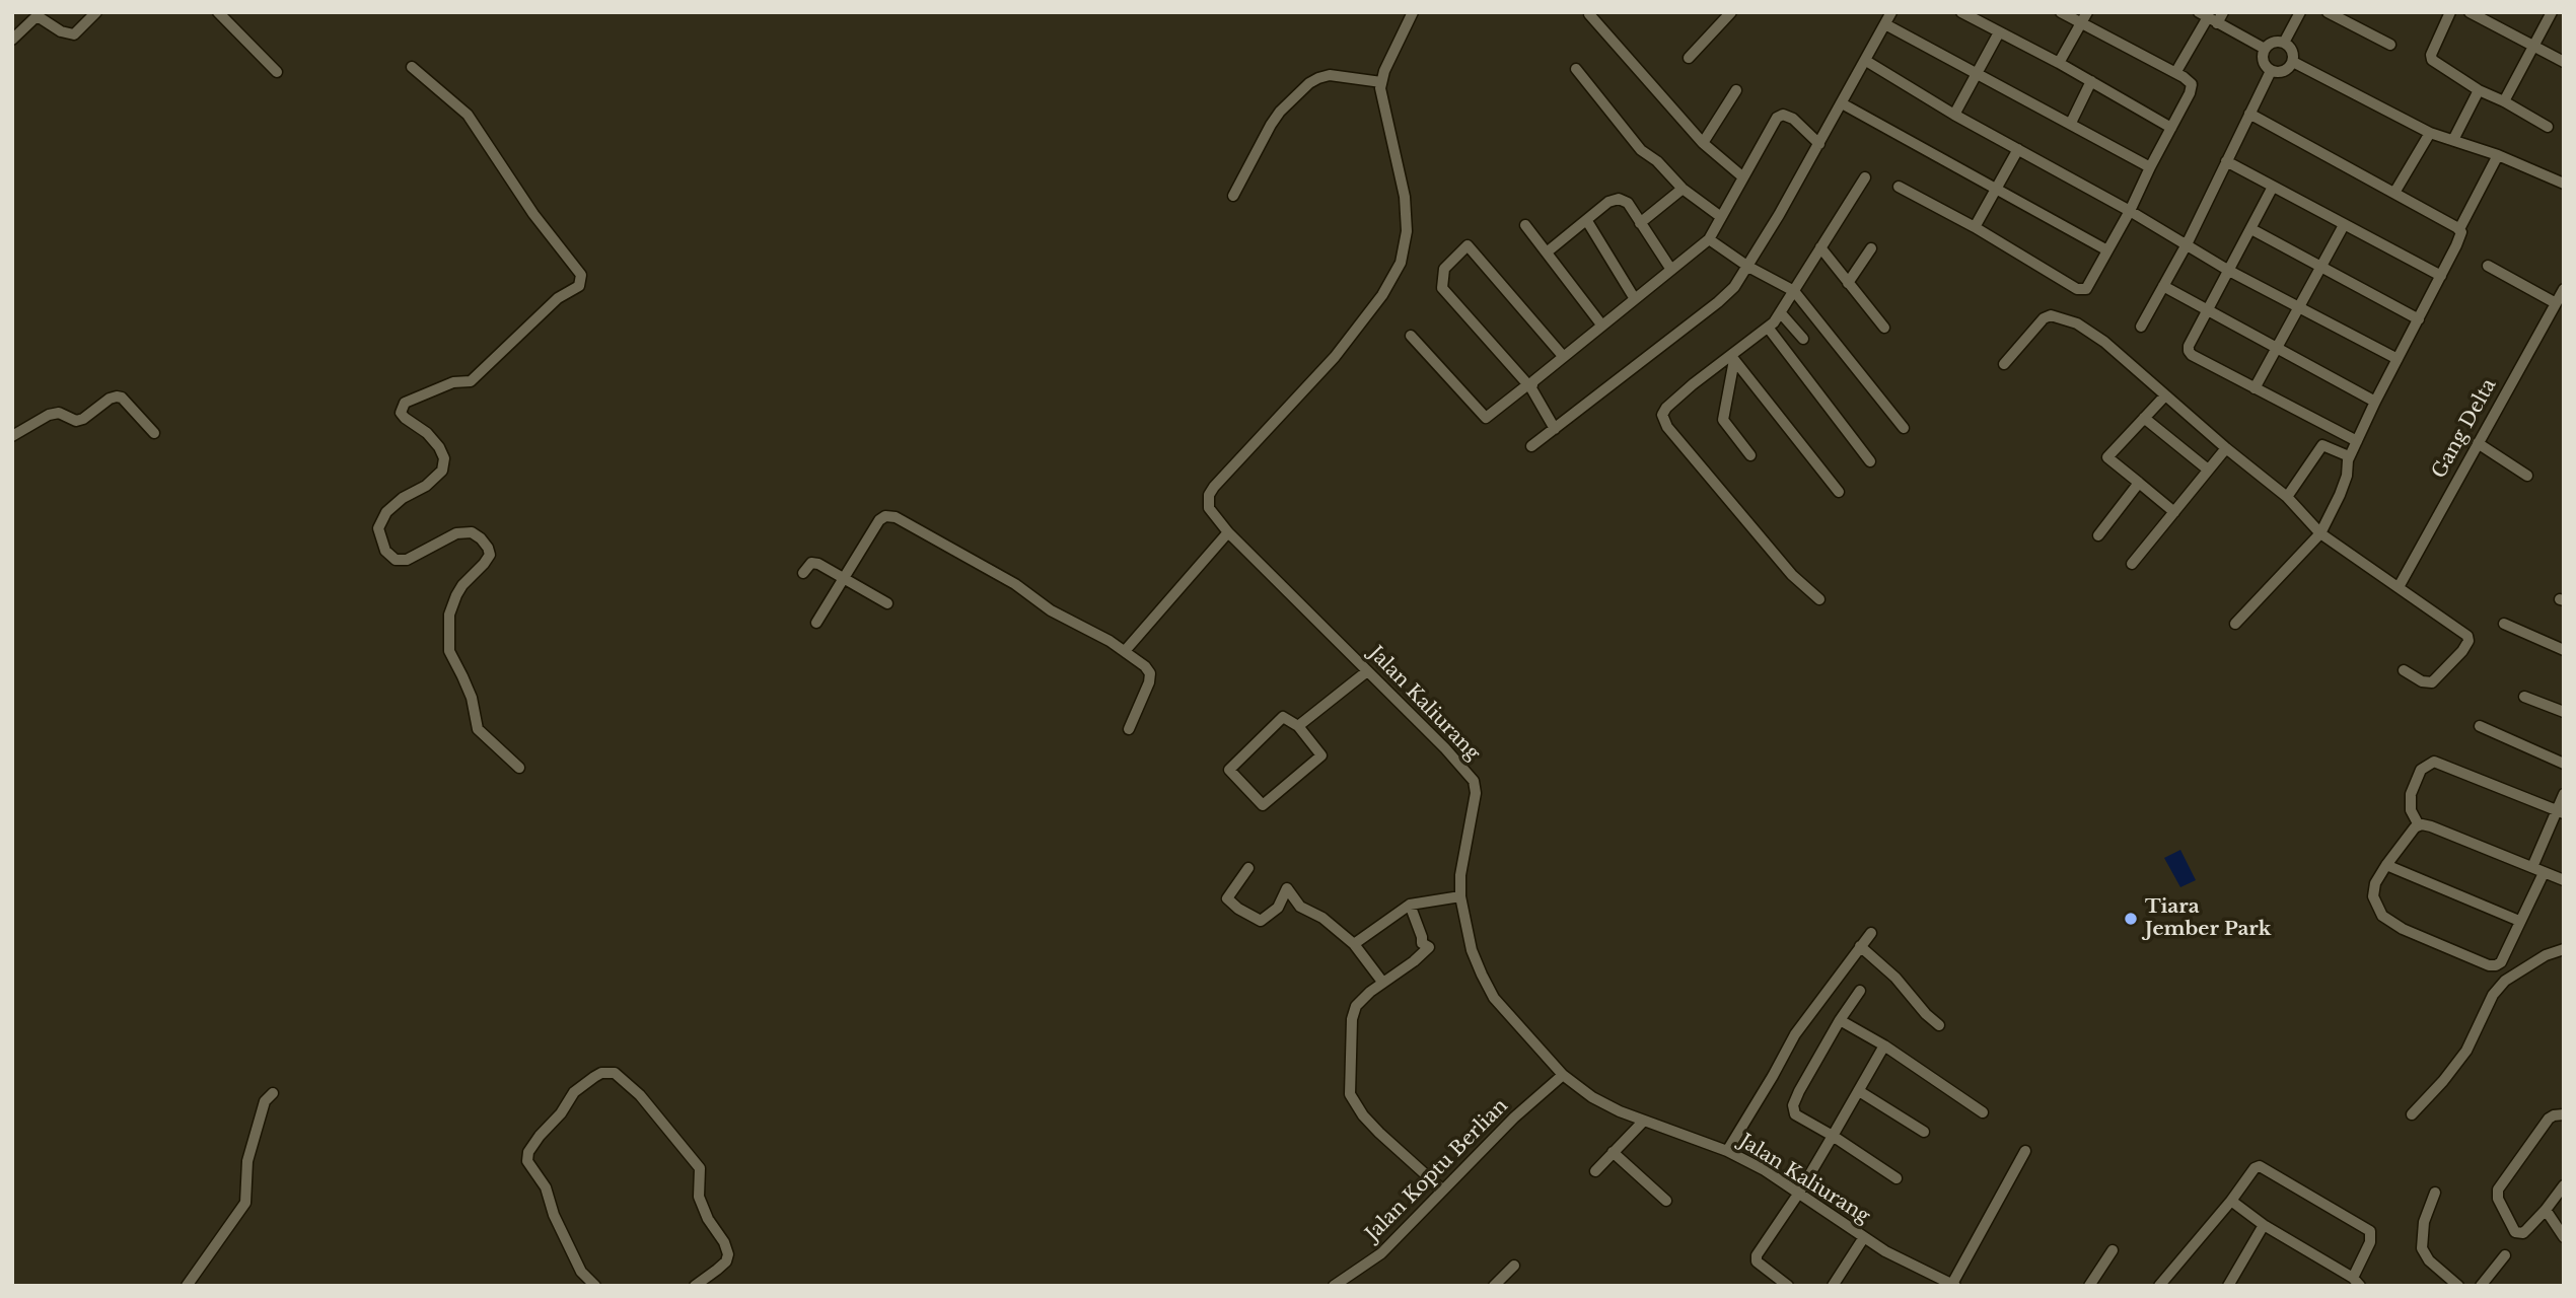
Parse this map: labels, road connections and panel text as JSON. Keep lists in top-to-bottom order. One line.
{"streets":{"street":["Gang Delta","Jalan Kaliurang","Jalan Koptu Berlian"]},"crossings":[["Jalan Kaliurang","Jalan Koptu Berlian"]],"places":["Tiara Jember Park"]}
